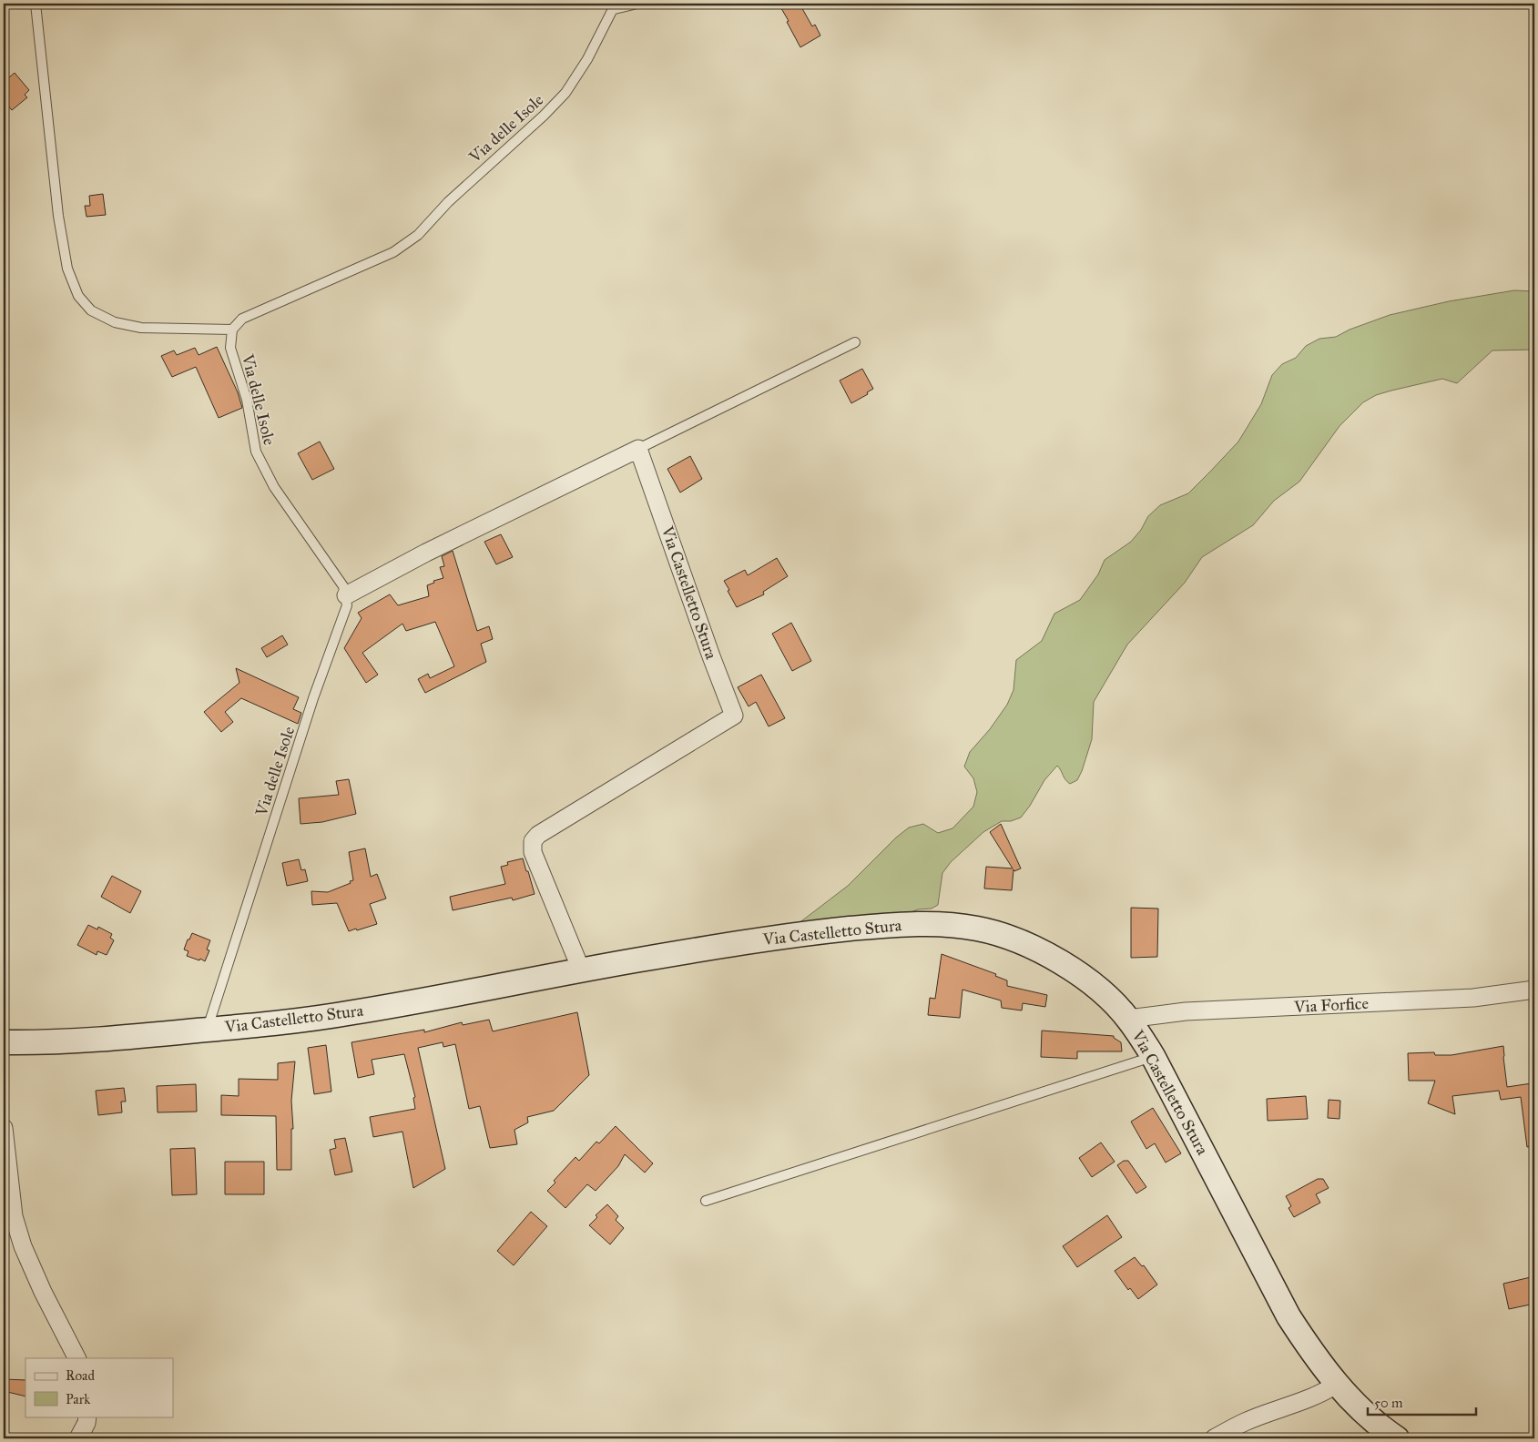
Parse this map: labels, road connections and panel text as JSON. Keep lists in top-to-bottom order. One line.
{"streets":{"street":["Via Castelletto Stura","Via Forfice"],"lane":["Via delle Isole"]},"crossings":[["Via delle Isole","Via Castelletto Stura"],["Via Castelletto Stura","Via Forfice"]],"legend":["Road","Park"],"scale_bar":"50 m"}
